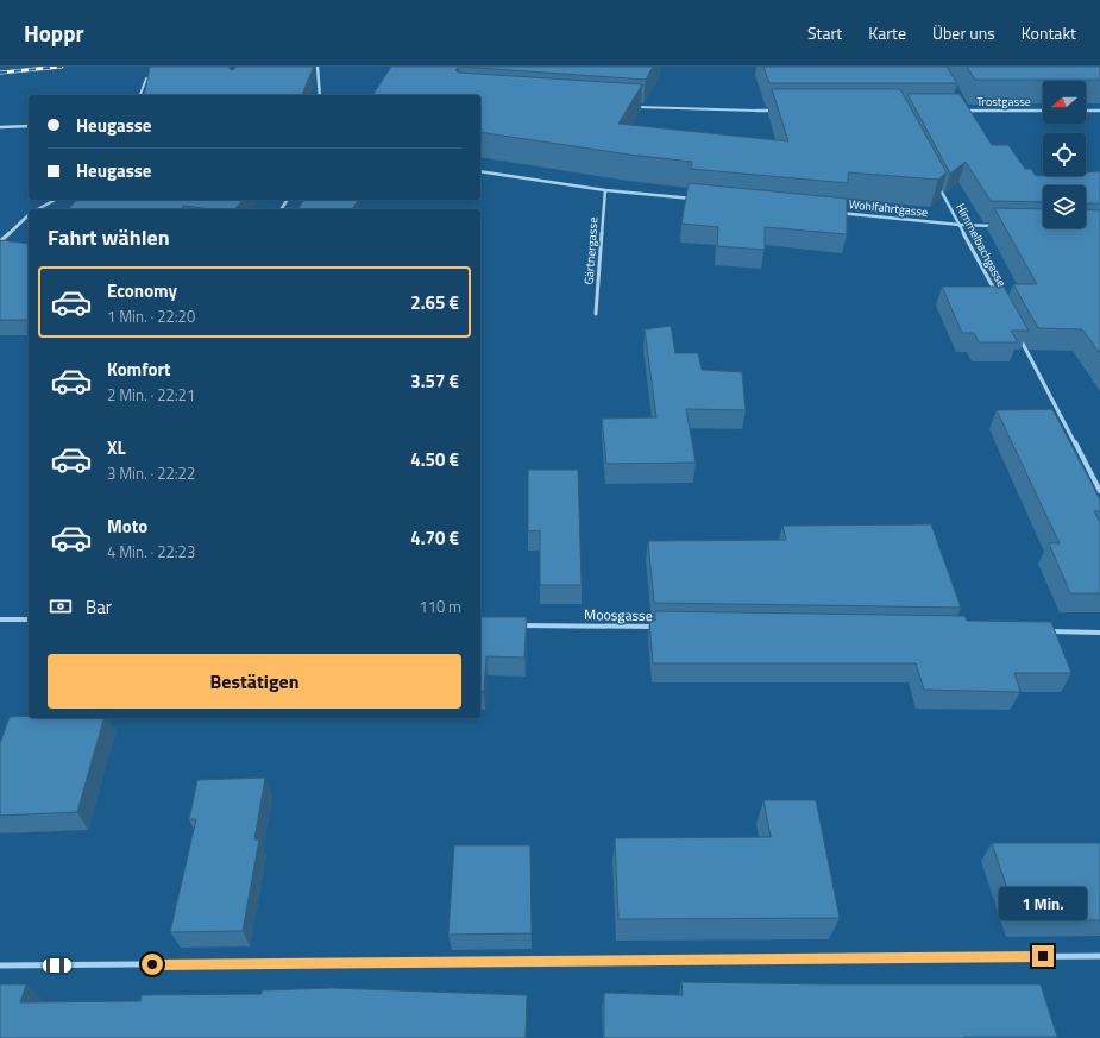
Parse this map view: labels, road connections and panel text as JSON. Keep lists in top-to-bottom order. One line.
{"streets":{"street":["Trostgasse","Wohlfahrtgasse","Himmelbachgasse","Gärtnergasse","Moosgasse"]},"crossings":[["Wohlfahrtgasse","Himmelbachgasse"]],"north":"left","page":{"header":"Hoppr","nav":["Start","Karte","Über uns","Kontakt"],"banner":["Heugasse","Heugasse"],"heading":"Fahrt wählen","list":[{"name":"Economy","note":"1 Min. · 22:20","value":"2.65 €"},{"name":"Komfort","note":"2 Min. · 22:21","value":"3.57 €"},{"name":"XL","note":"3 Min. · 22:22","value":"4.50 €"},{"name":"Moto","note":"4 Min. · 22:23","value":"4.70 €"}],"pay":["Bar","110 m"],"buttons":"Bestätigen","bubble":"1 Min."}}
